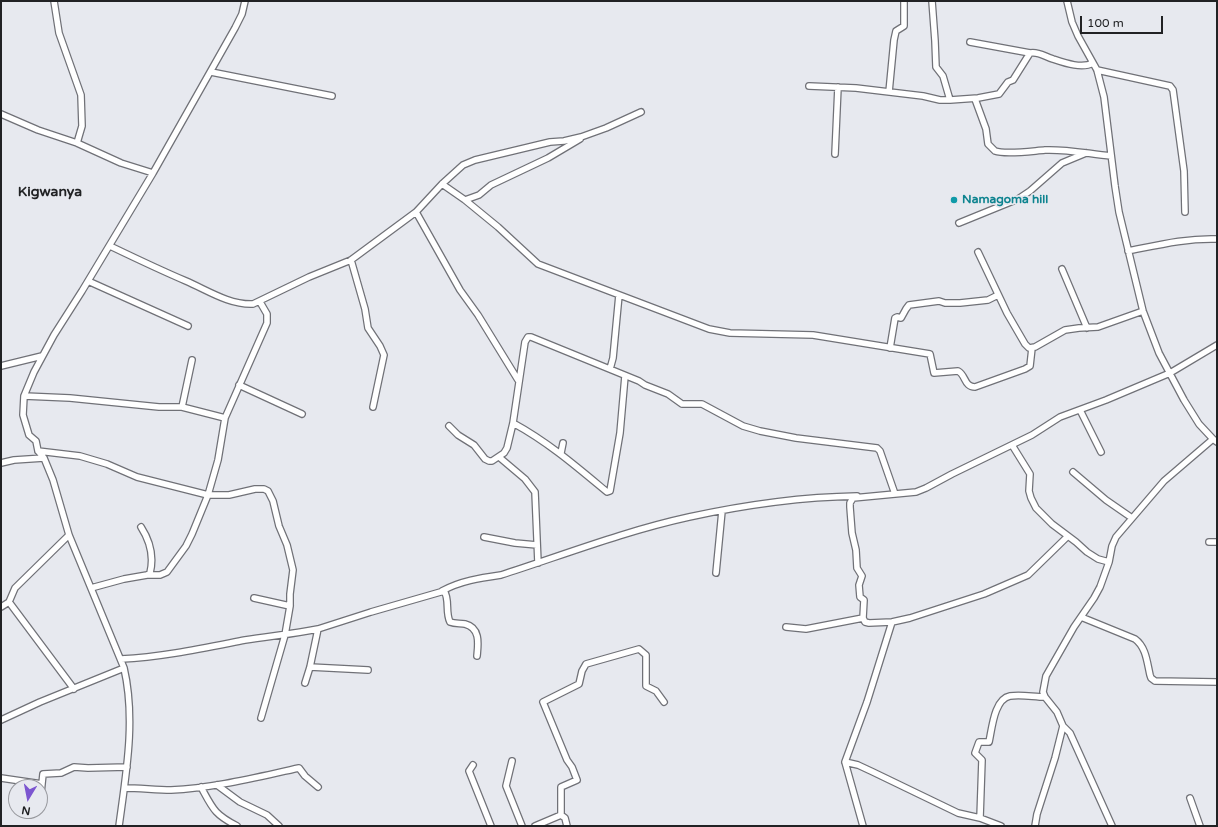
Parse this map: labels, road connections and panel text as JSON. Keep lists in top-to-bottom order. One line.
{"districts":["Kigwanya"],"places":["Namagoma hill"],"scale_bar":"100 m","north":"bottom"}
